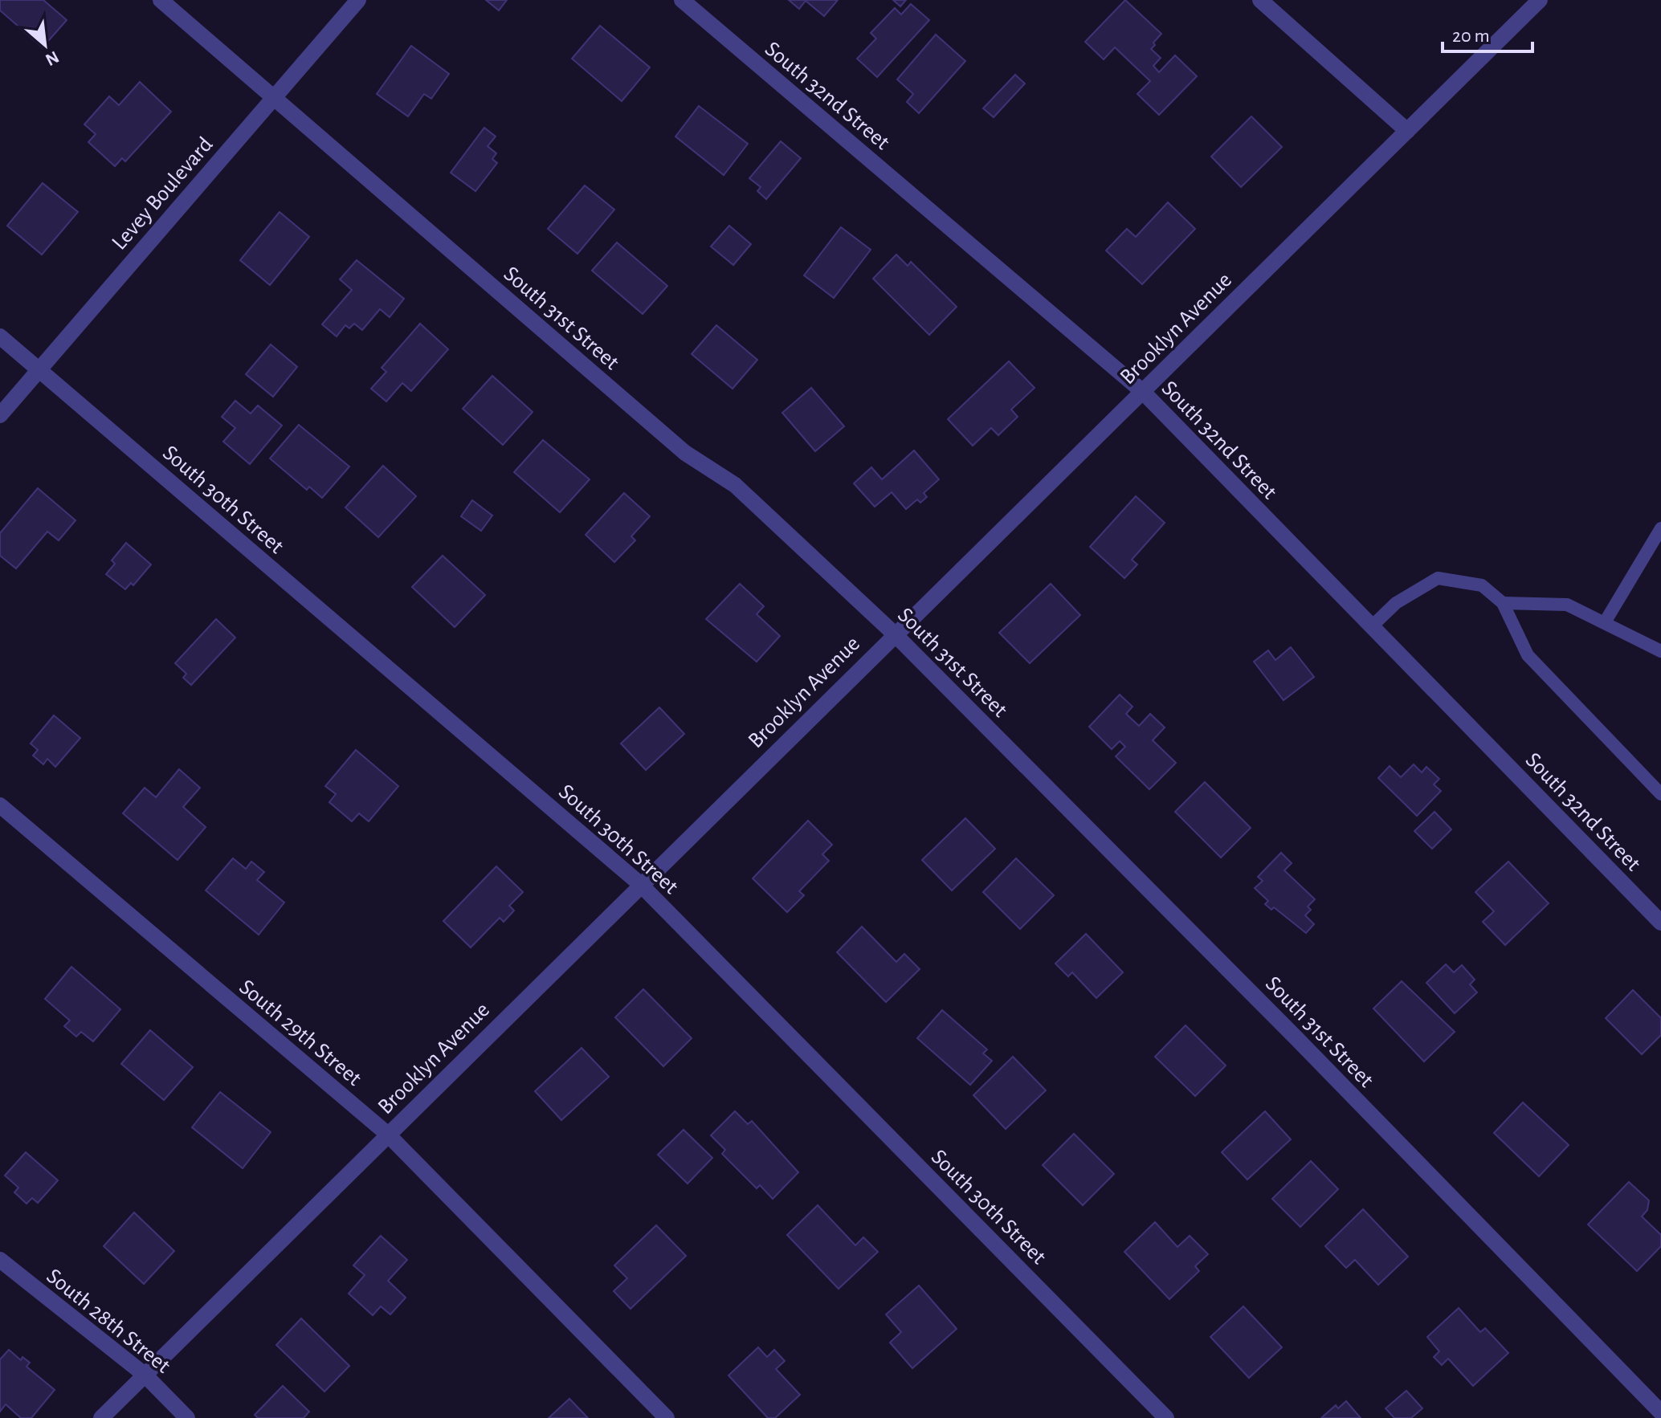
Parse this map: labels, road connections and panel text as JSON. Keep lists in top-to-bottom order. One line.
{"streets":{"street":["South 32nd Street","Levey Boulevard","South 31st Street","Brooklyn Avenue","South 30th Street","South 29th Street","South 28th Street"]},"crossings":[["South 32nd Street","Brooklyn Avenue"],["Levey Boulevard","South 31st Street"],["Levey Boulevard","South 30th Street"],["South 31st Street","Brooklyn Avenue"],["Brooklyn Avenue","South 30th Street"],["Brooklyn Avenue","South 29th Street"],["Brooklyn Avenue","South 28th Street"]],"scale_bar":"20 m","north":"bottom right"}
